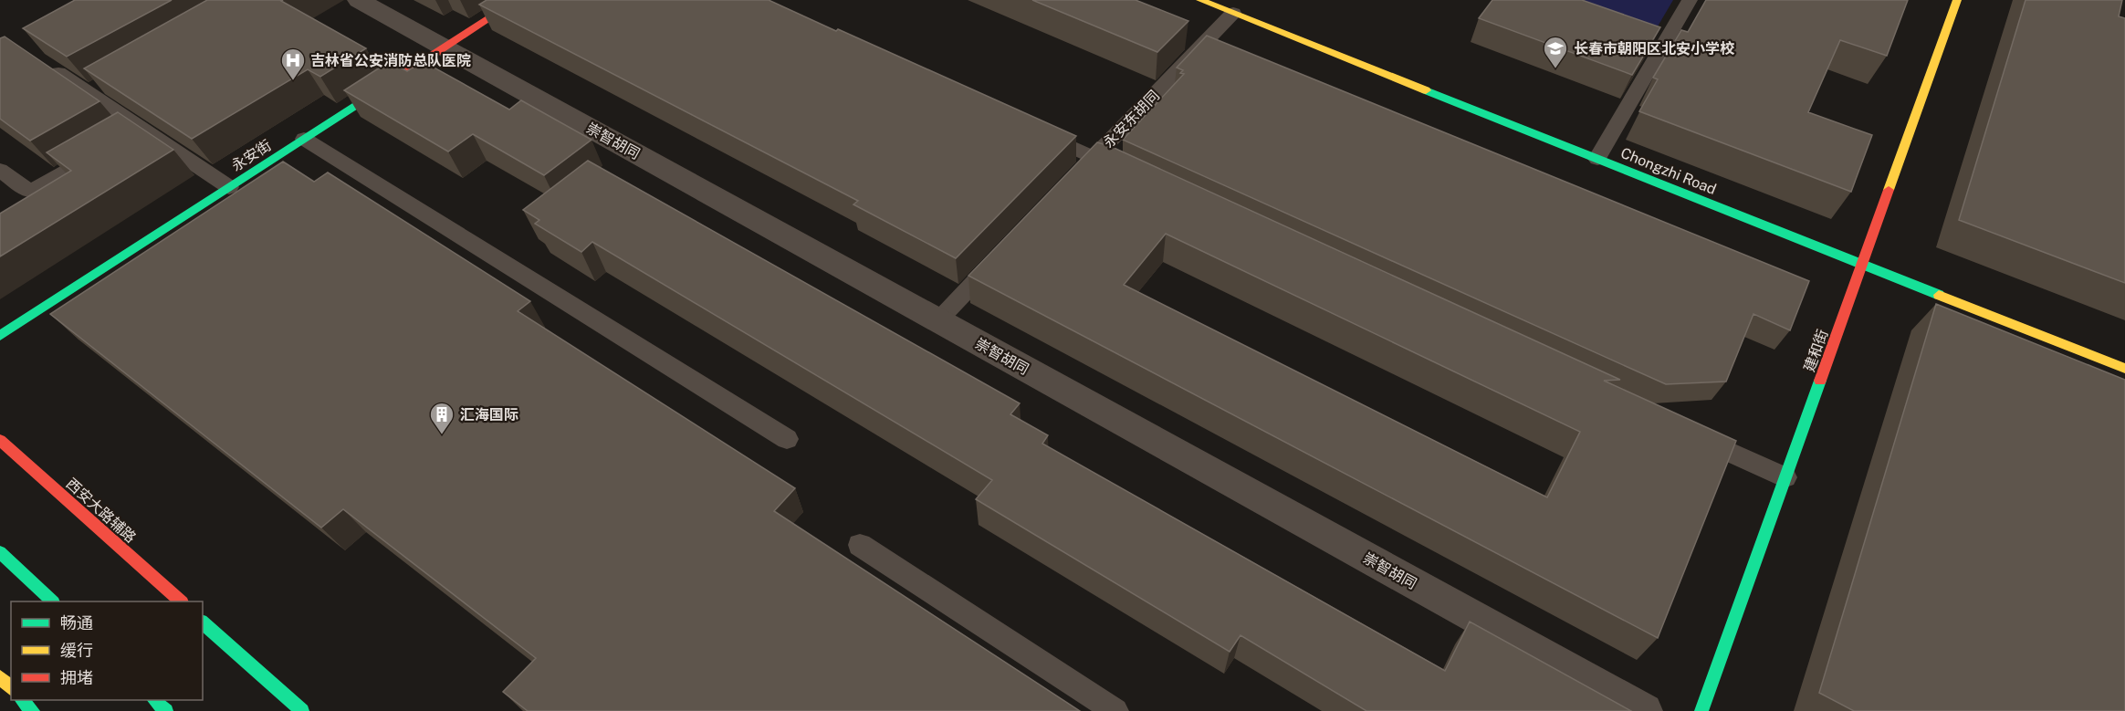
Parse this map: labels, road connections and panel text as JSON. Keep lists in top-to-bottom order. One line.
{"streets":{"street":["崇智胡同","永安街","Chongzhi Road","建和街","西安大路辅路"],"lane":["永安东胡同"]},"crossings":[["永安东胡同","Chongzhi Road"],["崇智胡同","永安街"],["Chongzhi Road","建和街"]],"places":{"school or university":["长春市朝阳区北安小学校"],"hospital":["吉林省公安消防总队医院"],"building":["汇海国际"]},"legend":["畅通","缓行","拥堵"]}
